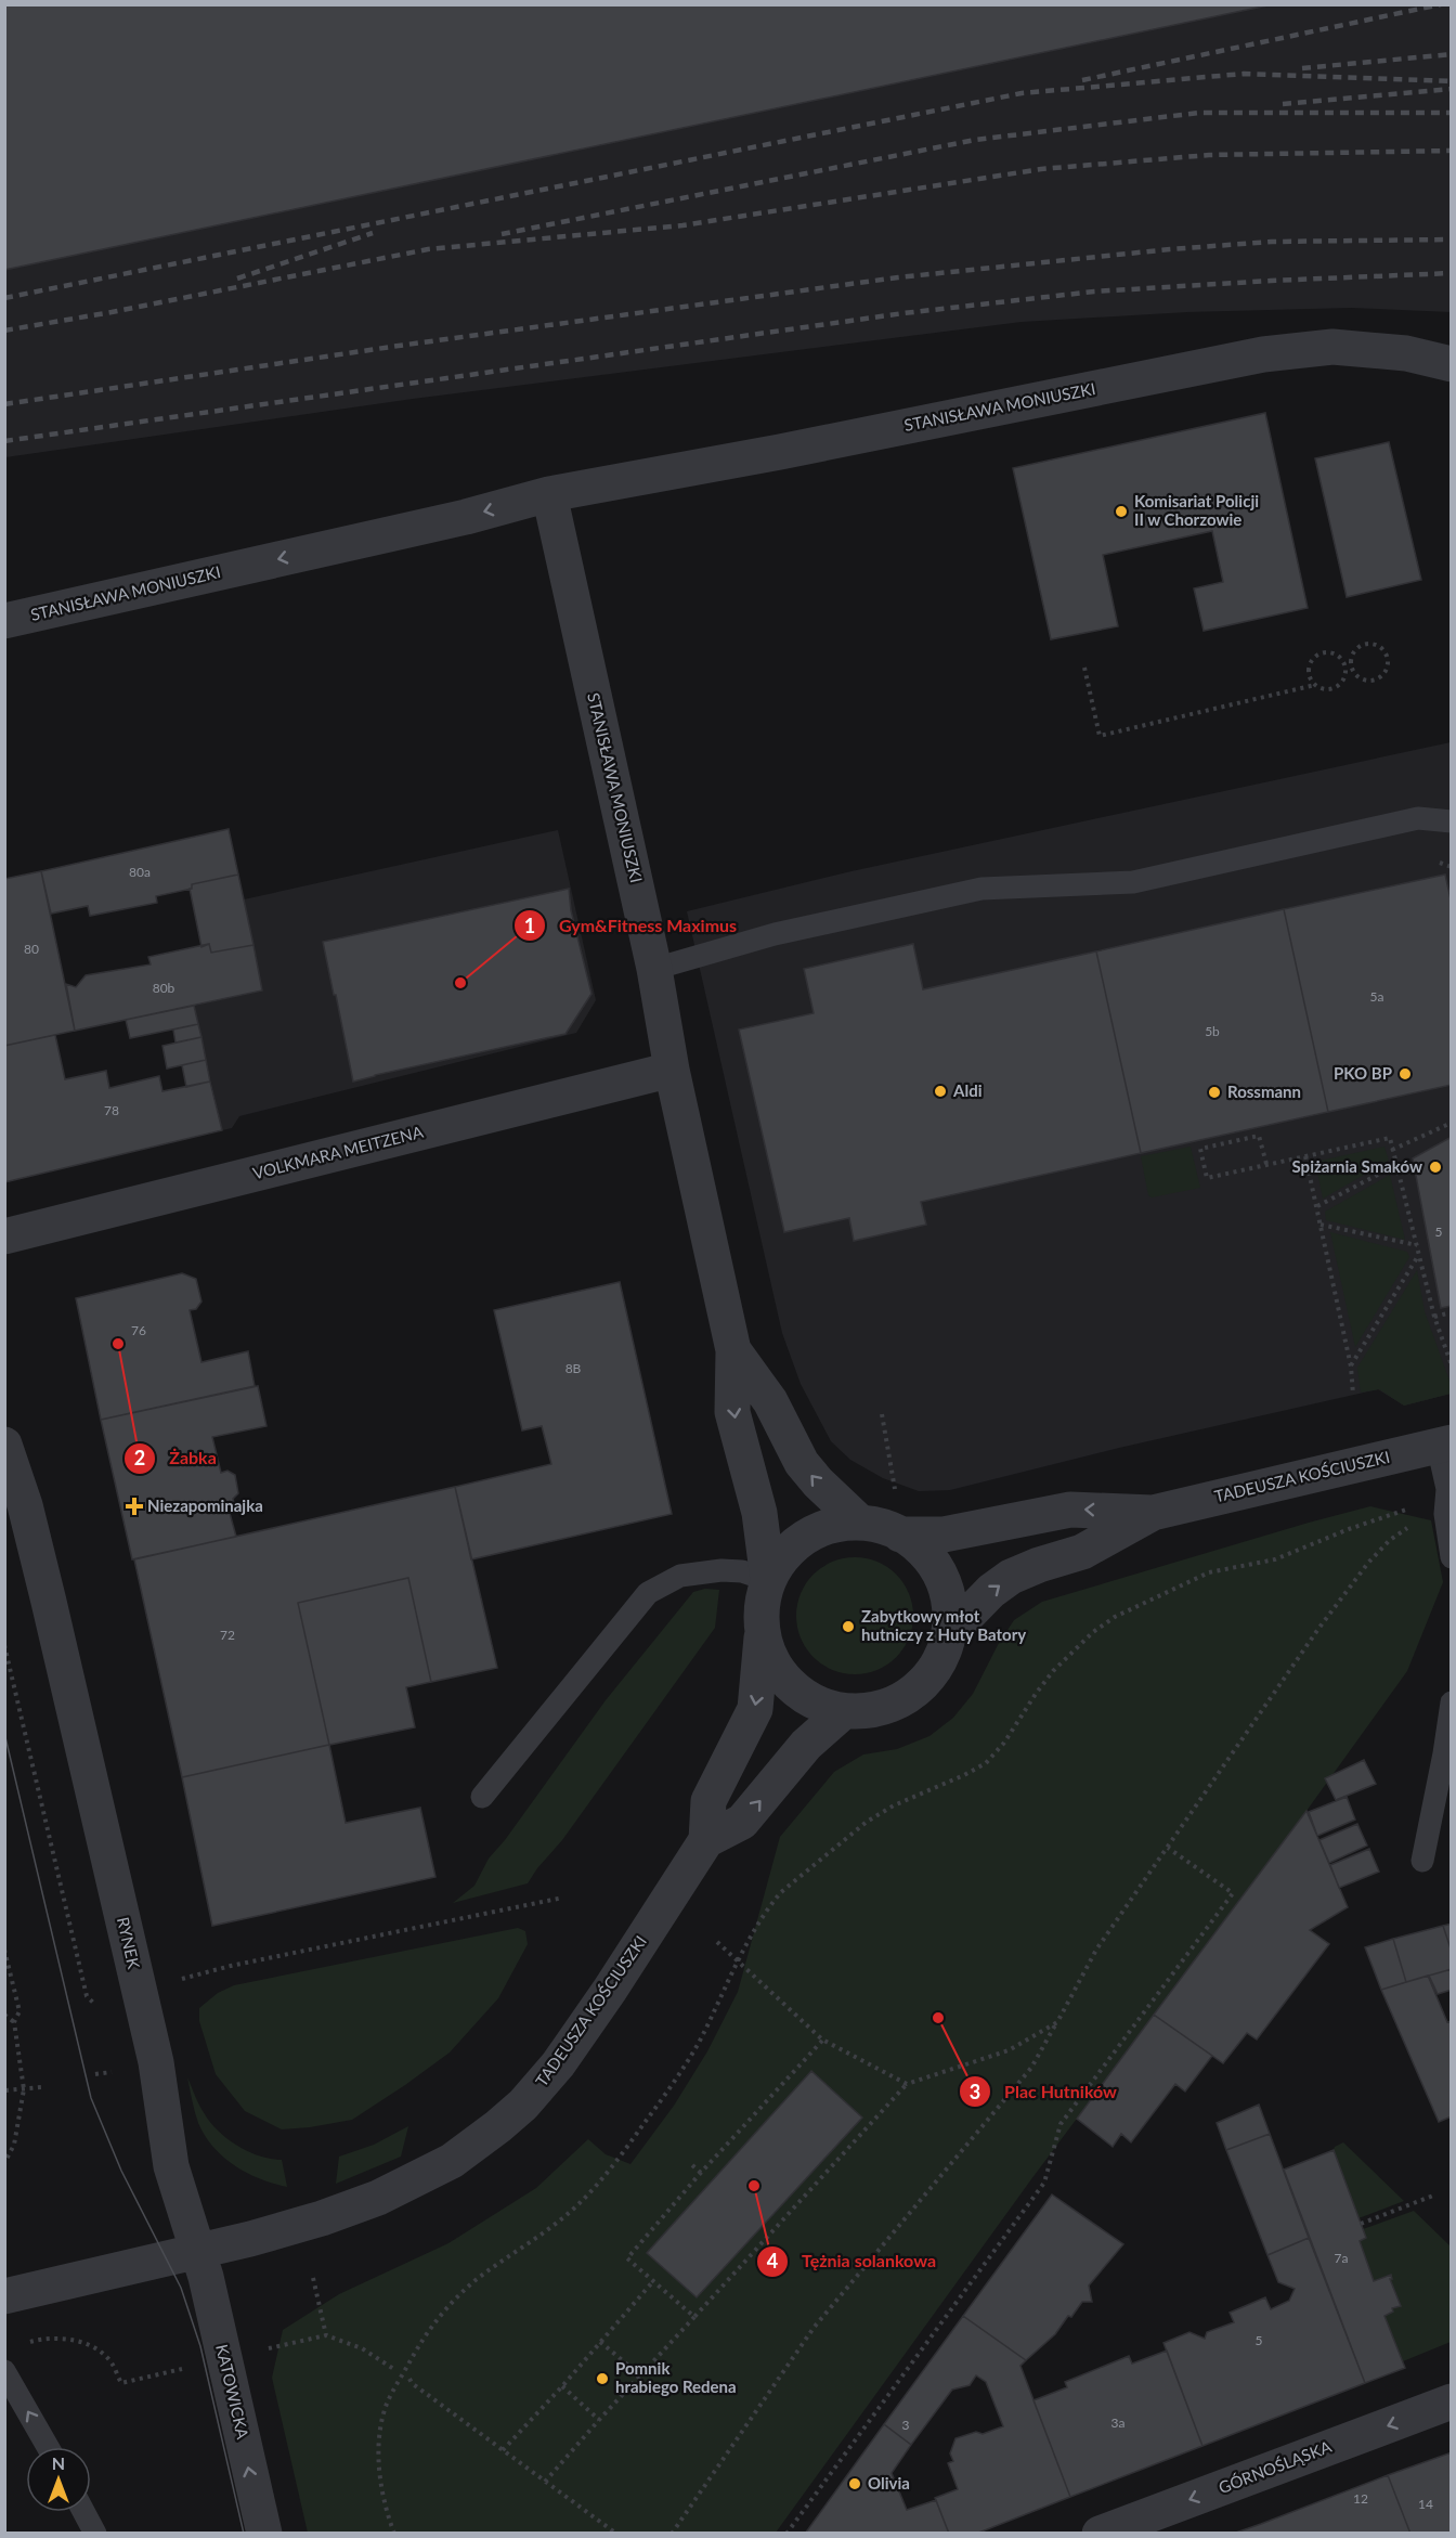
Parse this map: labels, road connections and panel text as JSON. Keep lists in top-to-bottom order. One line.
{"streets":{"street":["STANISŁAWA MONIUSZKI","VOLKMARA MEITZENA","TADEUSZA KOŚCIUSZKI","RYNEK","KATOWICKA","GÓRNOŚLĄSKA"]},"crossings":[["STANISŁAWA MONIUSZKI","VOLKMARA MEITZENA"],["TADEUSZA KOŚCIUSZKI","RYNEK"],["TADEUSZA KOŚCIUSZKI","KATOWICKA"],["RYNEK","KATOWICKA"]],"one_way":["KATOWICKA","GÓRNOŚLĄSKA"],"places":{"other":["Komisariat Policji II w Chorzowie","Gym&Fitness Maximus","PKO BP","Aldi","Rossmann","Spiżarnia Smaków","Żabka","Zabytkowy młot hutniczy z Huty Batory","Plac Hutników","Tężnia solankowa","Pomnik hrabiego Redena","Olivia"],"health":["Niezapominajka"]},"house_numbers":["80a","80","80b","5a","5b","78","5","76","8B","72","7a","5","3a","3","12","14"],"north":"top"}
